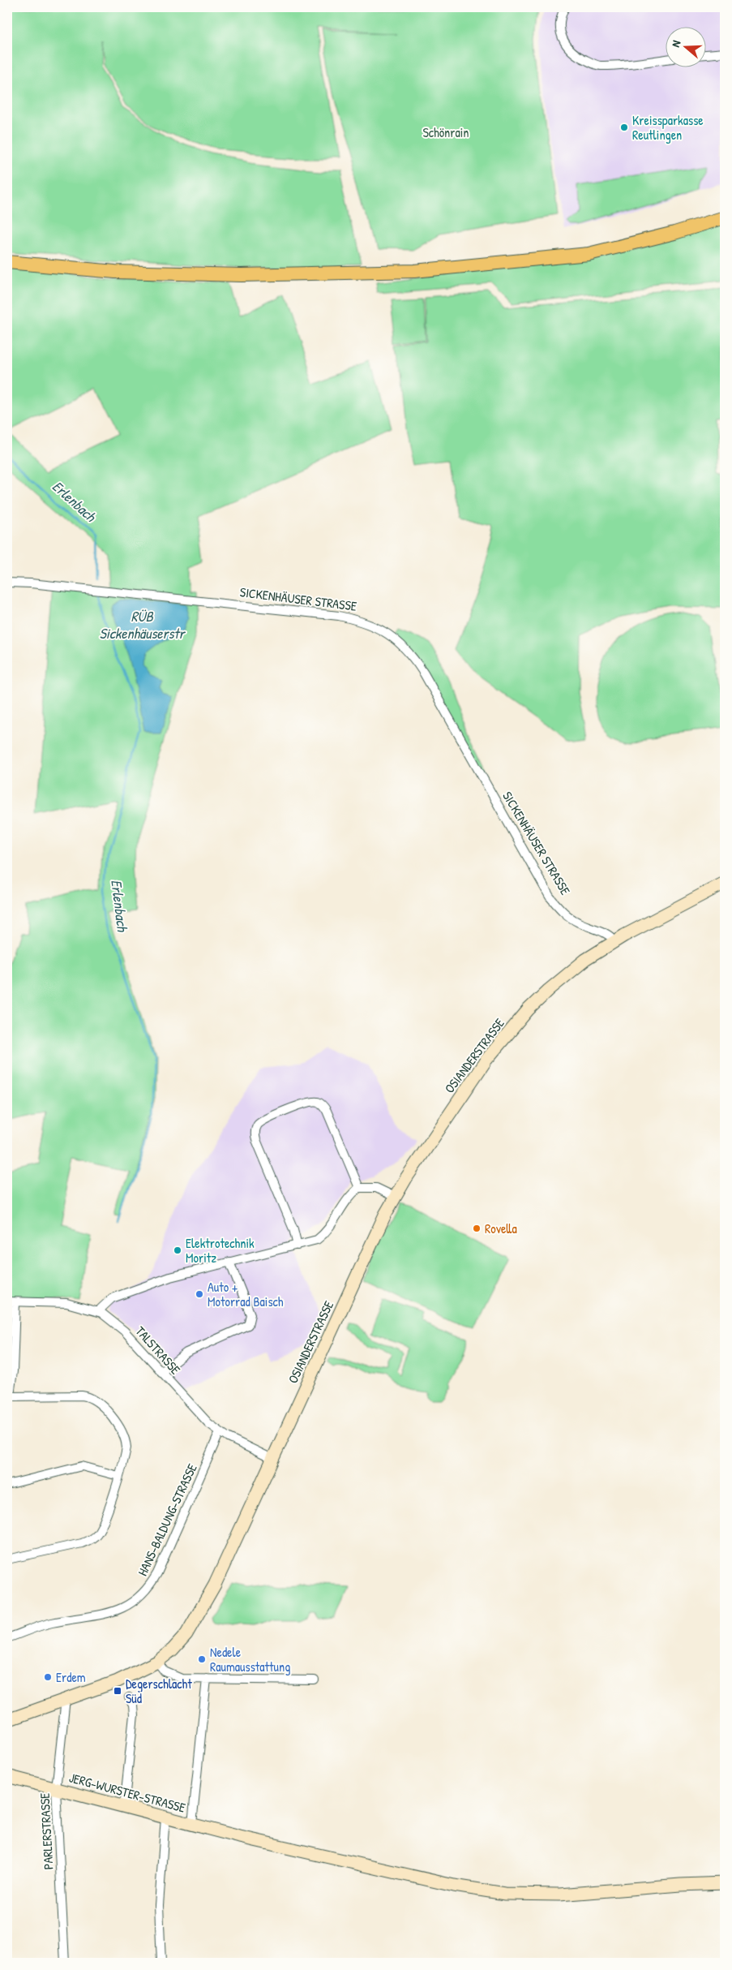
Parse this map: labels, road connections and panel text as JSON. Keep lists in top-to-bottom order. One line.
{"streets":{"street":["SICKENHÄUSER STRASSE","OSIANDERSTRASSE","TALSTRASSE","HANS-BALDUNG-STRASSE","JERG-WURSTER-STRASSE","PARLERSTRASSE"]},"crossings":[["SICKENHÄUSER STRASSE","OSIANDERSTRASSE"],["OSIANDERSTRASSE","TALSTRASSE"],["OSIANDERSTRASSE","PARLERSTRASSE"],["TALSTRASSE","HANS-BALDUNG-STRASSE"],["JERG-WURSTER-STRASSE","PARLERSTRASSE"]],"water":["Erlenbach","RÜB Sickenhäuserstr"],"parks":["Schönrain"],"places":{"other":["Kreissparkasse Reutlingen","Rovella","Elektrotechnik Moritz","Auto + Motorrad Baisch","Nedele Raumausstattung","Erdem"],"transit":["Degerschlacht Süd"]},"north":"left"}
